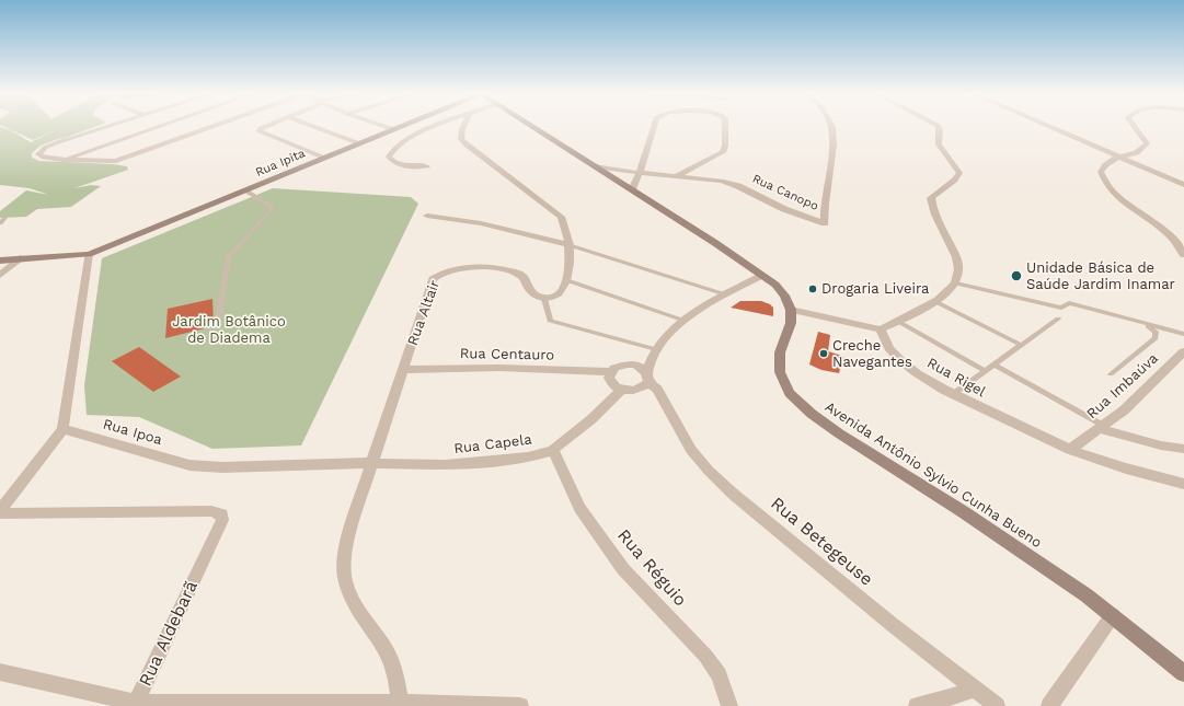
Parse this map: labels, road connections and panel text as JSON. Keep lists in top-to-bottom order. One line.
{"streets":{"main road":["Rua Ipita","Avenida Antônio Sylvio Cunha Bueno"],"street":["Rua Canopo","Rua Altair","Rua Centauro","Rua Rigel","Rua Imbaúva","Rua Ipoa","Rua Capela","Rua Betegeuse","Rua Réguio","Rua Aldebarã"]},"crossings":[["Rua Altair","Rua Centauro"],["Rua Altair","Rua Ipoa"],["Rua Altair","Rua Capela"],["Rua Altair","Rua Aldebarã"],["Rua Centauro","Rua Capela"],["Rua Centauro","Rua Betegeuse"],["Rua Rigel","Rua Imbaúva"],["Rua Ipoa","Rua Capela"],["Rua Capela","Rua Betegeuse"],["Rua Capela","Rua Réguio"]],"parks":["Jardim Botânico de Diadema"],"places":["Unidade Básica de Saúde Jardim Inamar","Drogaria Liveira","Creche Navegantes"]}
